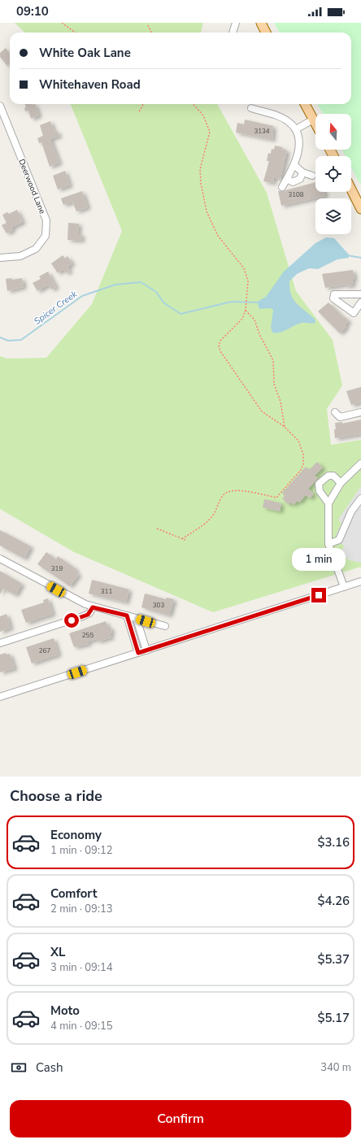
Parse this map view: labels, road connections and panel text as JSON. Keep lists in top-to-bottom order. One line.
{"streets":{"street":["Deerwood Lane"]},"water":["Spicer Creek"],"house_numbers":["3134","3108","319","311","303","255","267"],"north":"top","page":{"status":"09:10","banner":["White Oak Lane","Whitehaven Road"],"bubble":"1 min","heading":"Choose a ride","list":[{"name":"Economy","note":"1 min · 09:12","value":"$3.16"},{"name":"Comfort","note":"2 min · 09:13","value":"$4.26"},{"name":"XL","note":"3 min · 09:14","value":"$5.37"},{"name":"Moto","note":"4 min · 09:15","value":"$5.17"}],"pay":["Cash","340 m"],"buttons":"Confirm"}}
